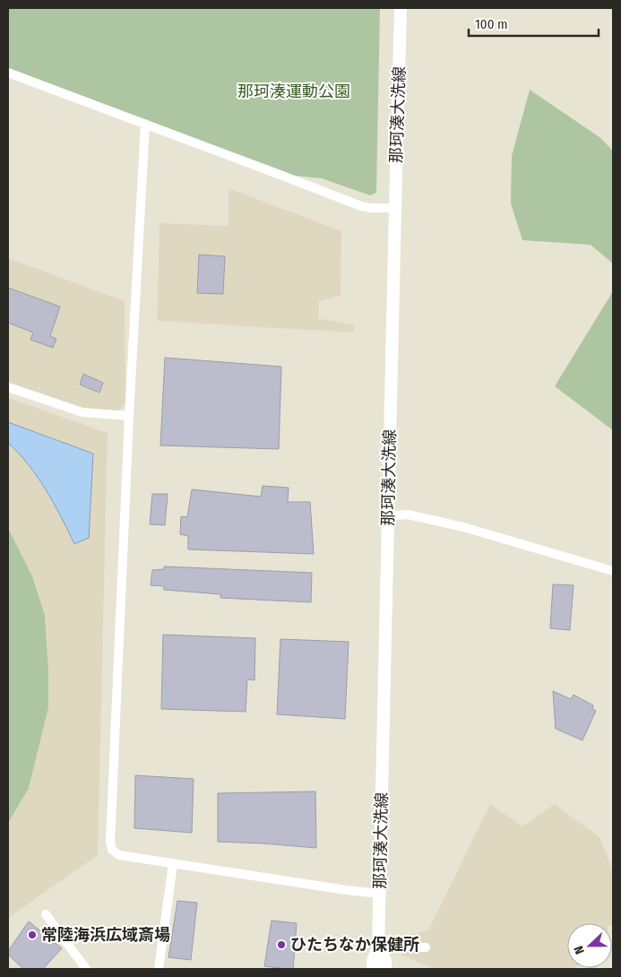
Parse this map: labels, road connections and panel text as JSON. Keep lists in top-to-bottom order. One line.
{"streets":{"main road":["那珂湊大洗線"]},"parks":["那珂湊運動公園"],"places":["常陸海浜広域斎場","ひたちなか保健所"],"scale_bar":"100 m","north":"left"}
